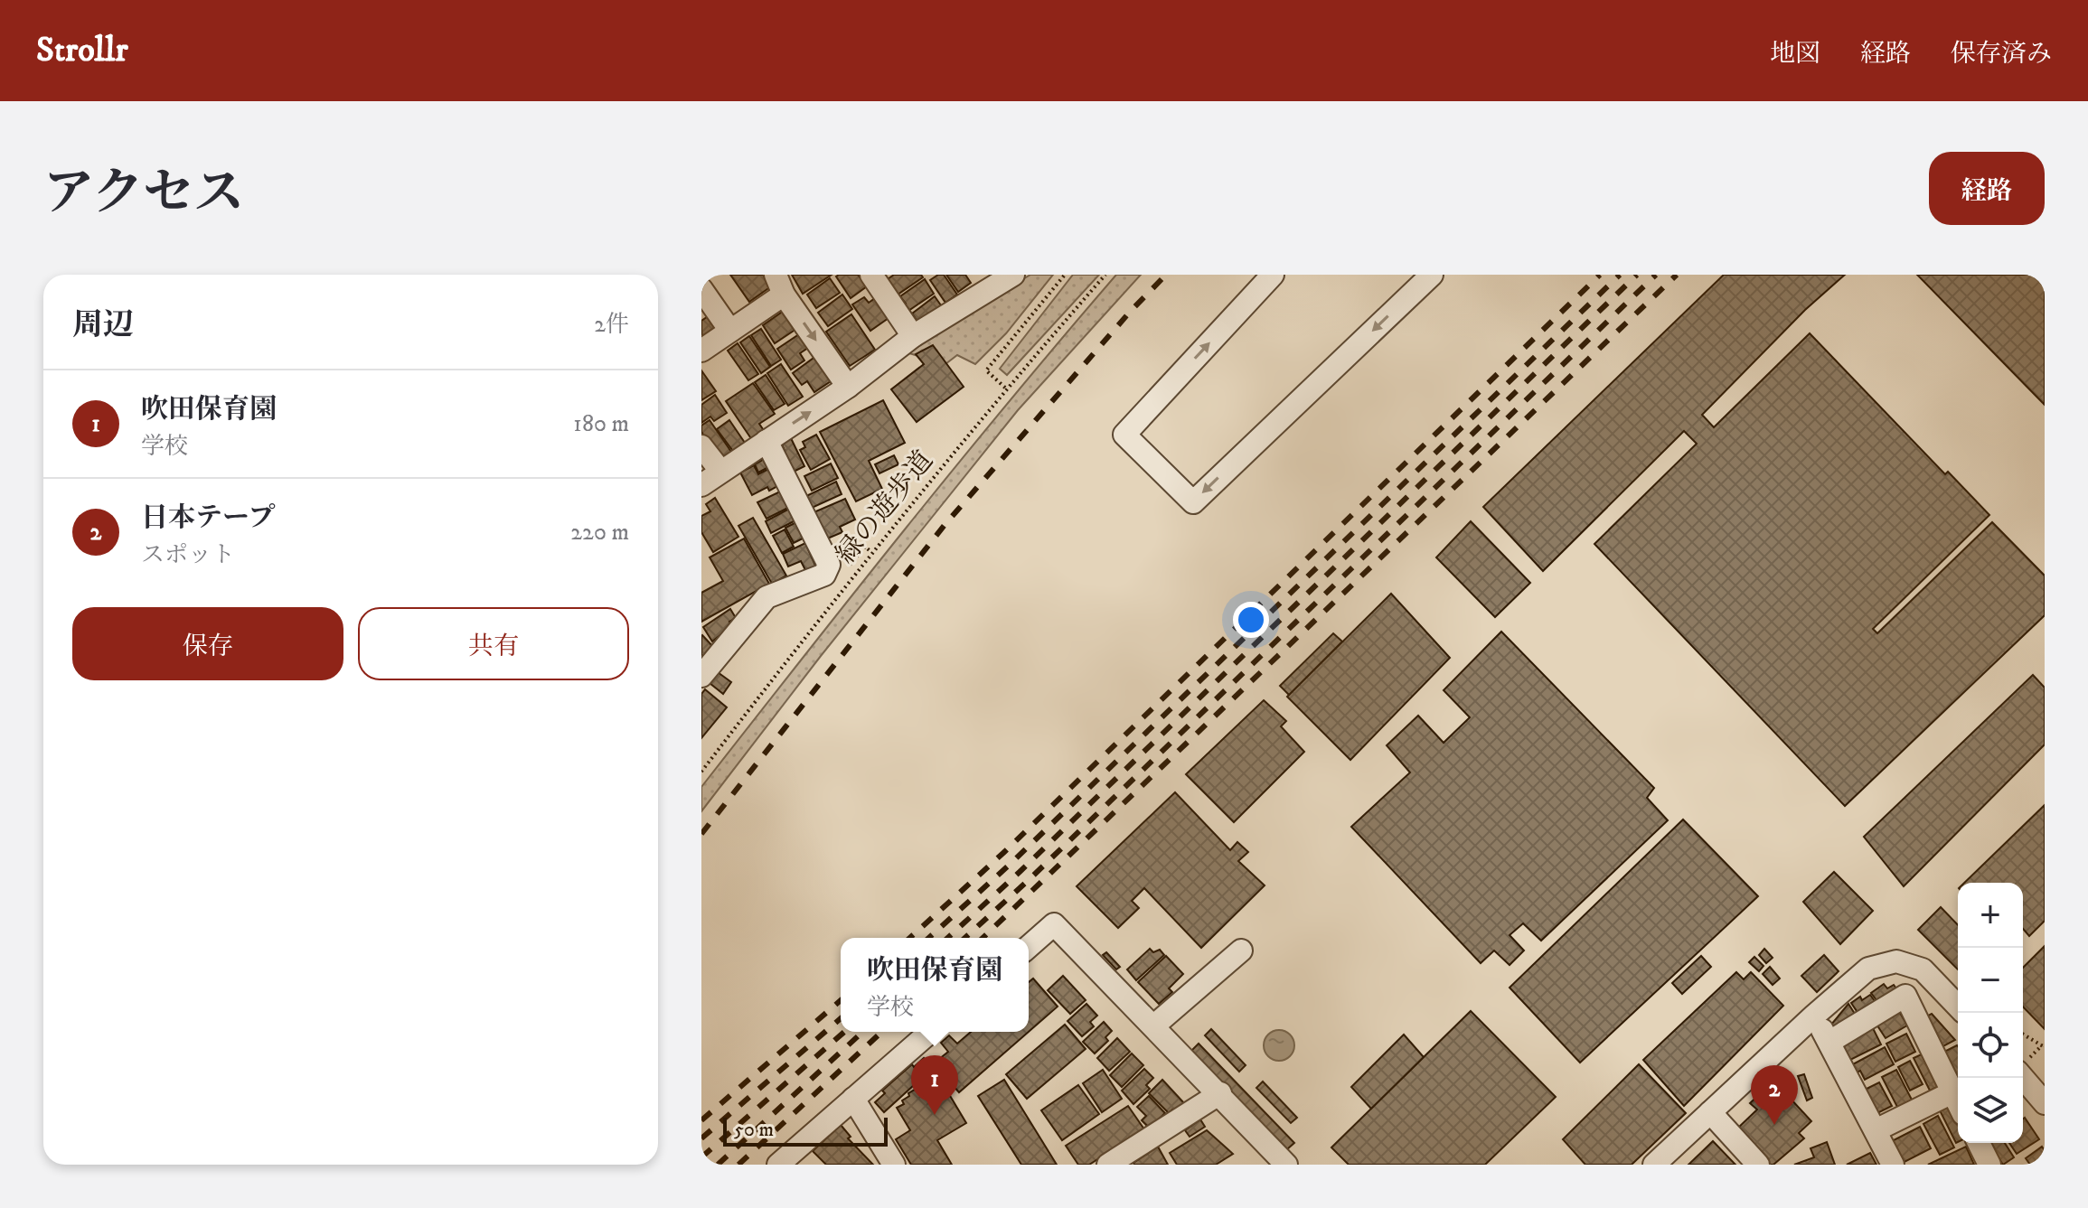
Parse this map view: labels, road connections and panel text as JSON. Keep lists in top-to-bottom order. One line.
{"streets":{"path":["緑の遊歩道"]},"scale_bar":"50 m","page":{"header":"Strollr","nav":["地図","経路","保存済み"],"title":"アクセス","buttons":["経路",["保存","共有"]],"heading":["周辺","2件"],"list":[{"mark":"1","name":"吹田保育園","note":"学校","value":"180 m"},{"mark":"2","name":"日本テープ","note":"スポット","value":"220 m"}],"map_buttons":["+","−"],"popup":["吹田保育園","学校"],"pins":["1","2"],"scale":"50 m"}}
